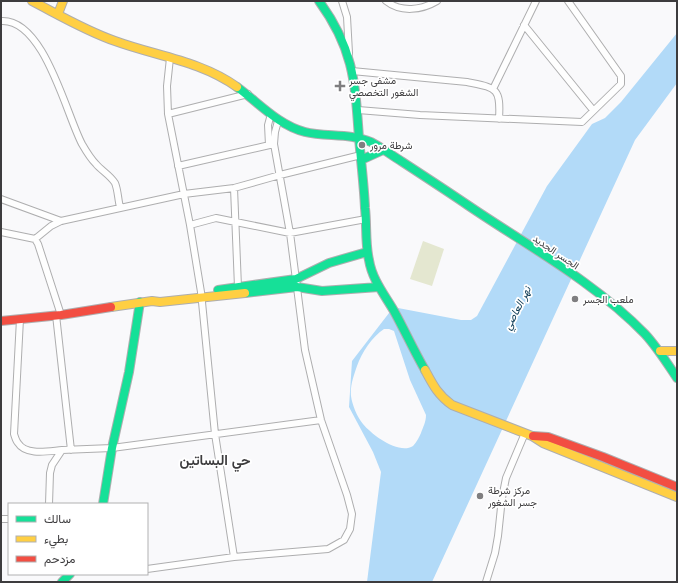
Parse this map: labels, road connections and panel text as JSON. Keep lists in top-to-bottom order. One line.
{"streets":{"street":["الجسر الجديد"]},"districts":["حي البساتين"],"water":["نهر العاصي"],"places":{"health":["مشفى جسر الشغور التخصصي"],"other":["شرطة مرور","ملعب الجسر","مركز شرطة جسر الشغور"]},"legend":["سالك","بطيء","مزدحم"]}
